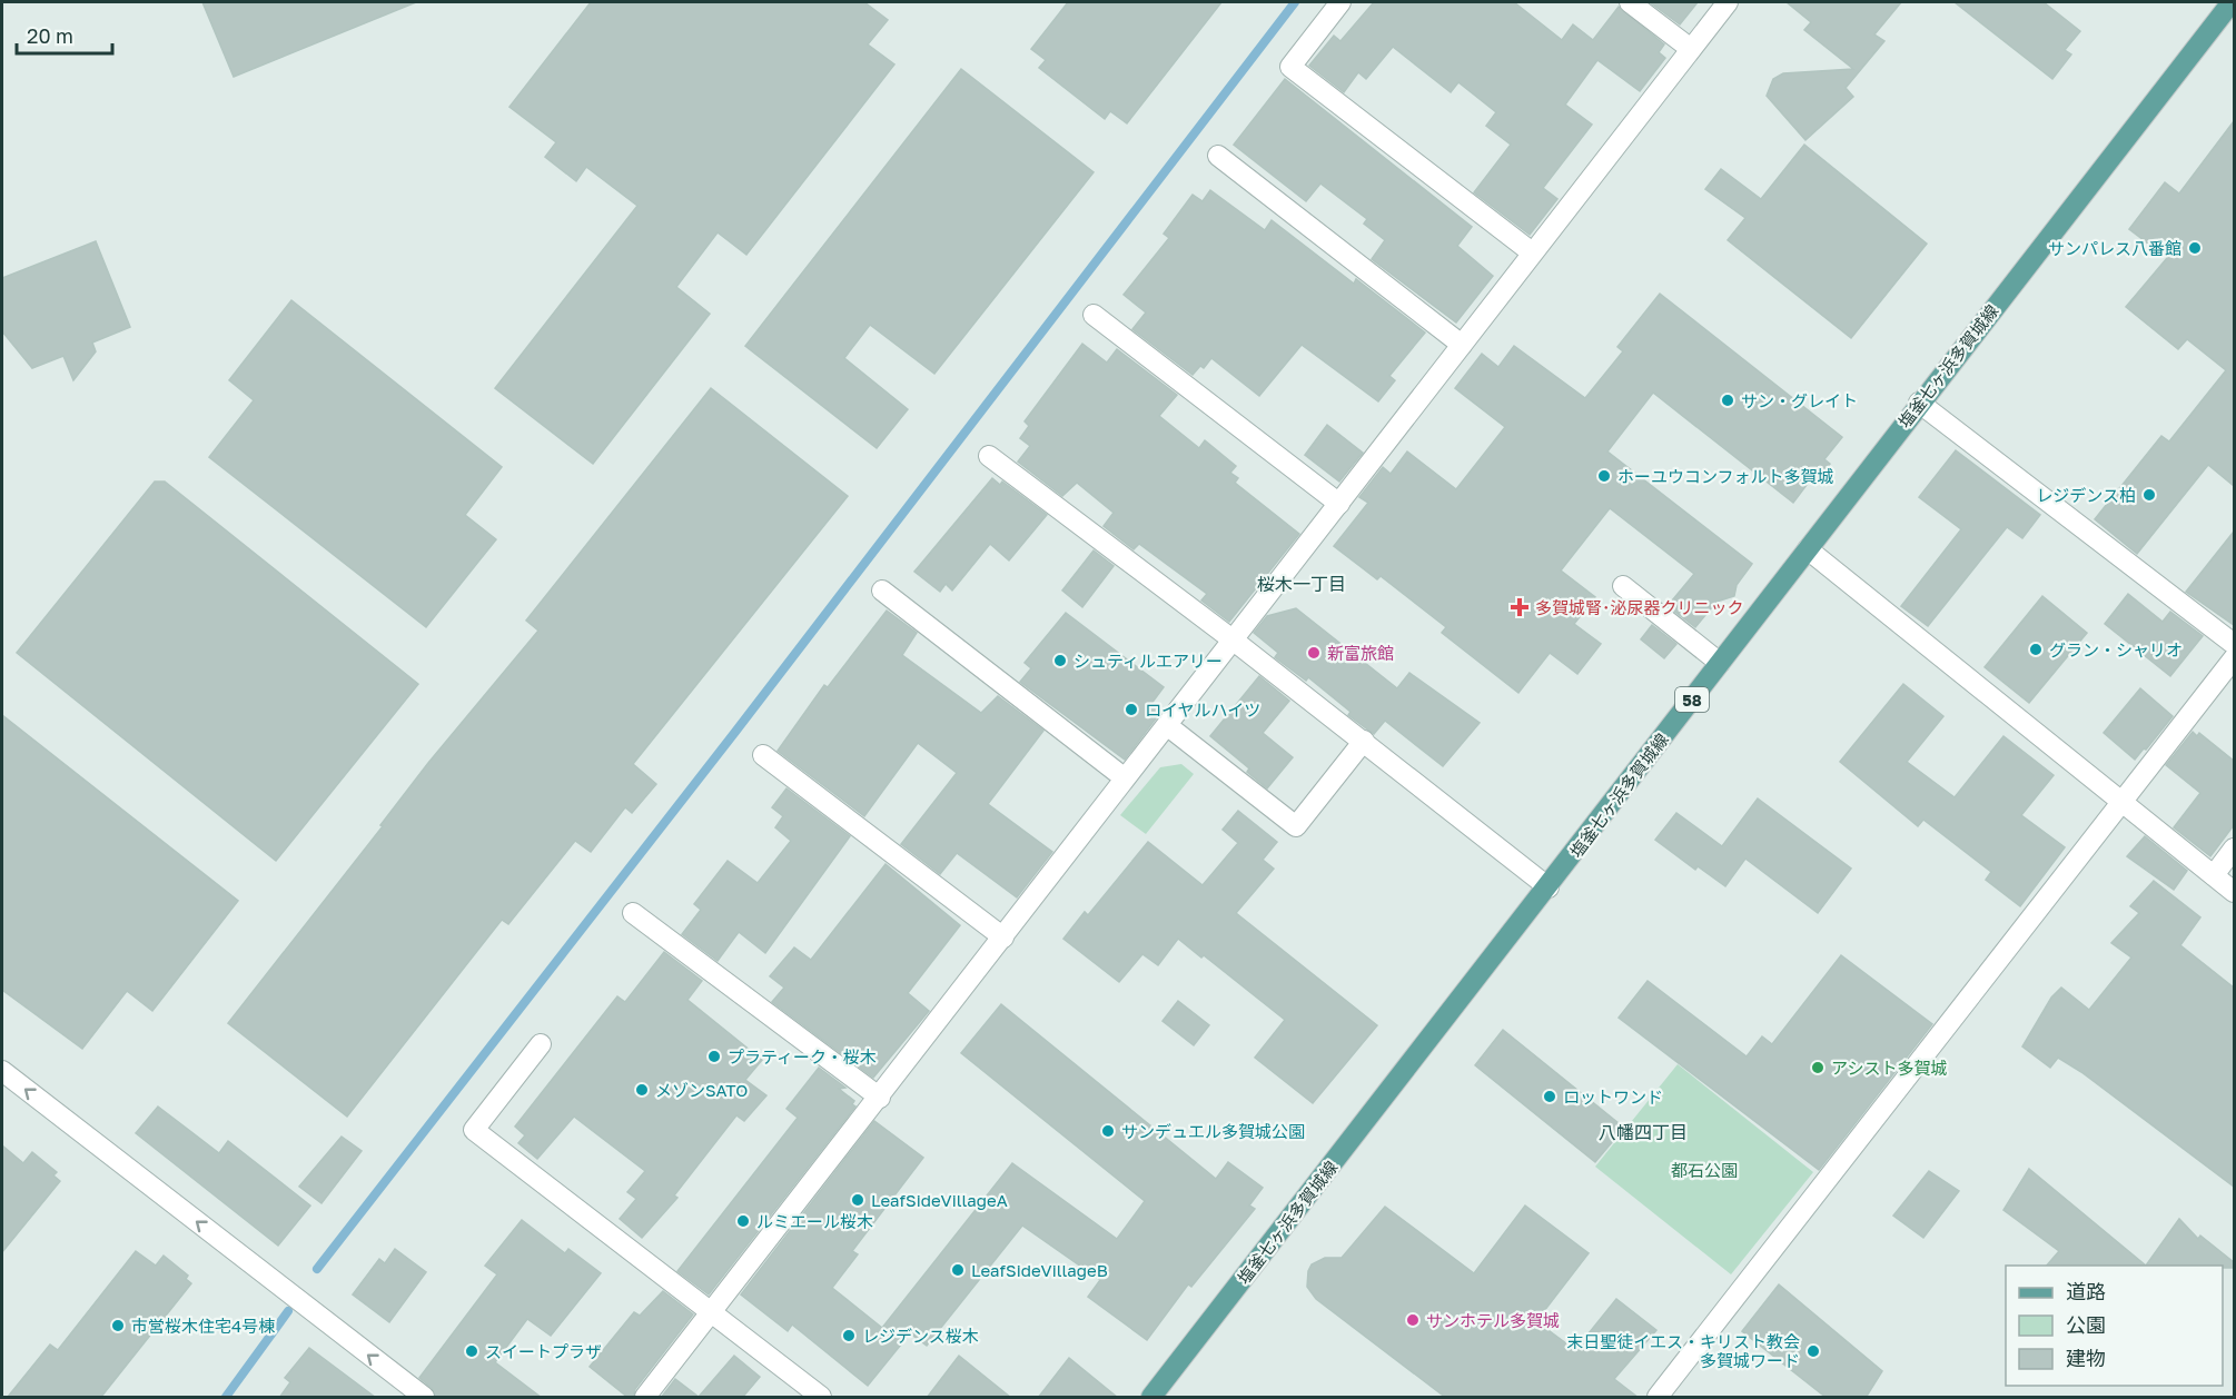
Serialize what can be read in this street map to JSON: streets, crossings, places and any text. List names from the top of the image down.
{
  "streets": {
    "main road": ["塩釜七ヶ浜多賀城線", "58"]
  },
  "districts": ["桜木一丁目", "八幡四丁目"],
  "parks": ["都石公園"],
  "places": {
    "other": [
      "サンパレス八番館",
      "サン・グレイト",
      "ホーユウコンフォルト多賀城",
      "レジデンス柏",
      "グラン・シャリオ",
      "新富旅館",
      "シュティルエアリー",
      "ロイヤルハイツ",
      "プラティーク・桜木",
      "アシスト多賀城",
      "メゾンSATO",
      "ロットワンド",
      "サンデュエル多賀城公園",
      "LeafSideVillageA",
      "ルミエール桜木",
      "LeafSideVillageB",
      "サンホテル多賀城",
      "市営桜木住宅4号棟",
      "レジデンス桜木",
      "スイートプラザ",
      "末日聖徒イエス・キリスト教会 多賀城ワード"
    ],
    "health": ["多賀城腎･泌尿器クリニック"]
  },
  "legend": ["道路", "公園", "建物"],
  "scale_bar": "20 m"
}
